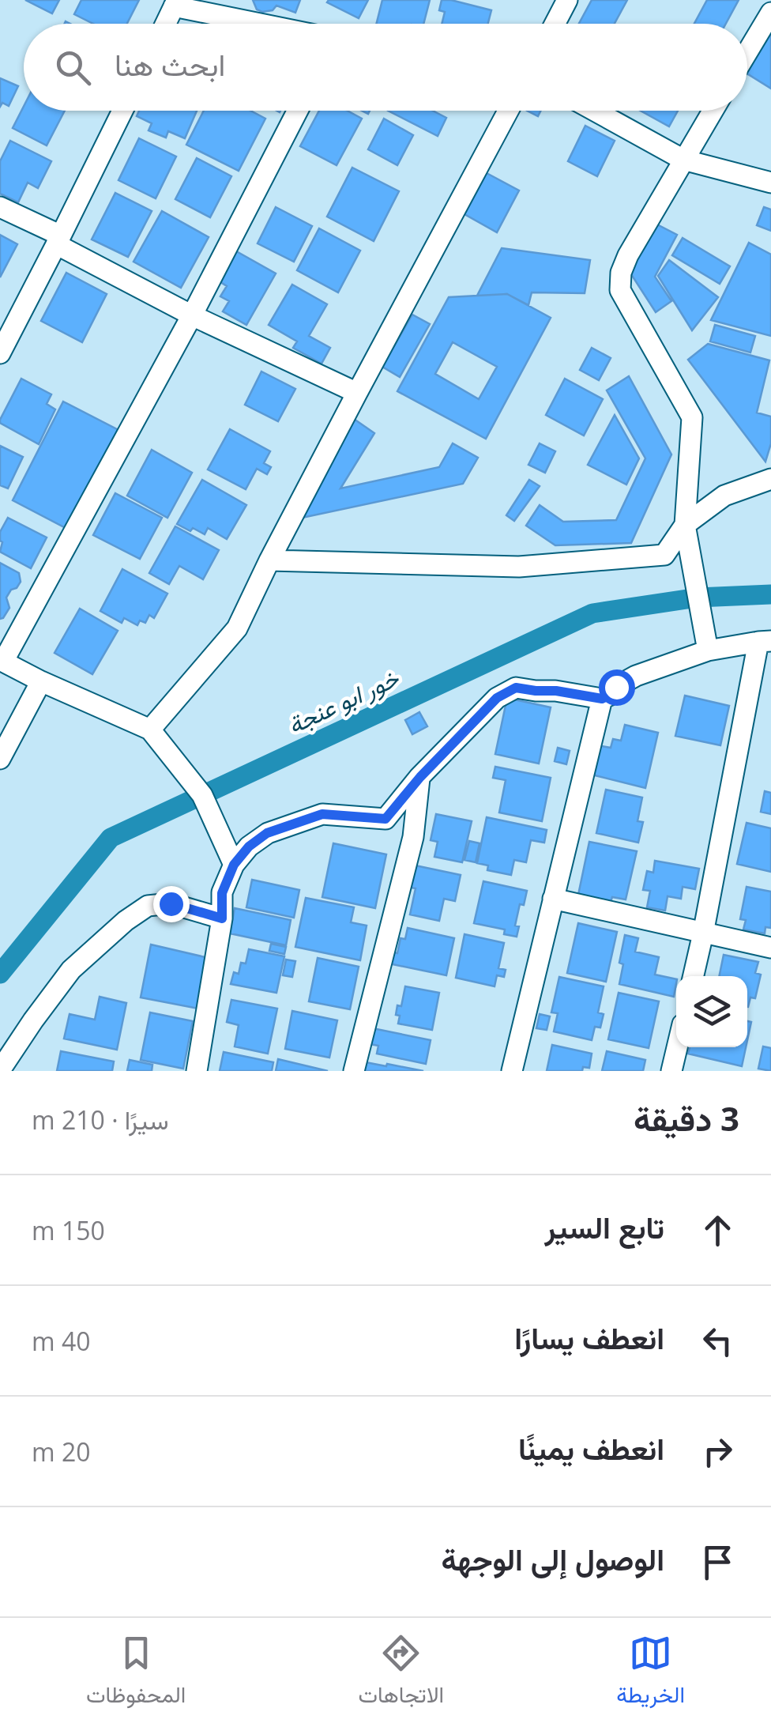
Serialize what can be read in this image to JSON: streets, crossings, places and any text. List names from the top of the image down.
{
  "water": ["خور ابو عنجة"],
  "page": {
    "search": "ابحث هنا",
    "heading": ["3 دقيقة", "سيرًا · 210 m"],
    "list": [
      ["تابع السير", "150 m"],
      ["انعطف يسارًا", "40 m"],
      ["انعطف يمينًا", "20 m"],
      "الوصول إلى الوجهة"
    ],
    "nav": ["الخريطة", "الاتجاهات", "المحفوظات"]
  }
}
